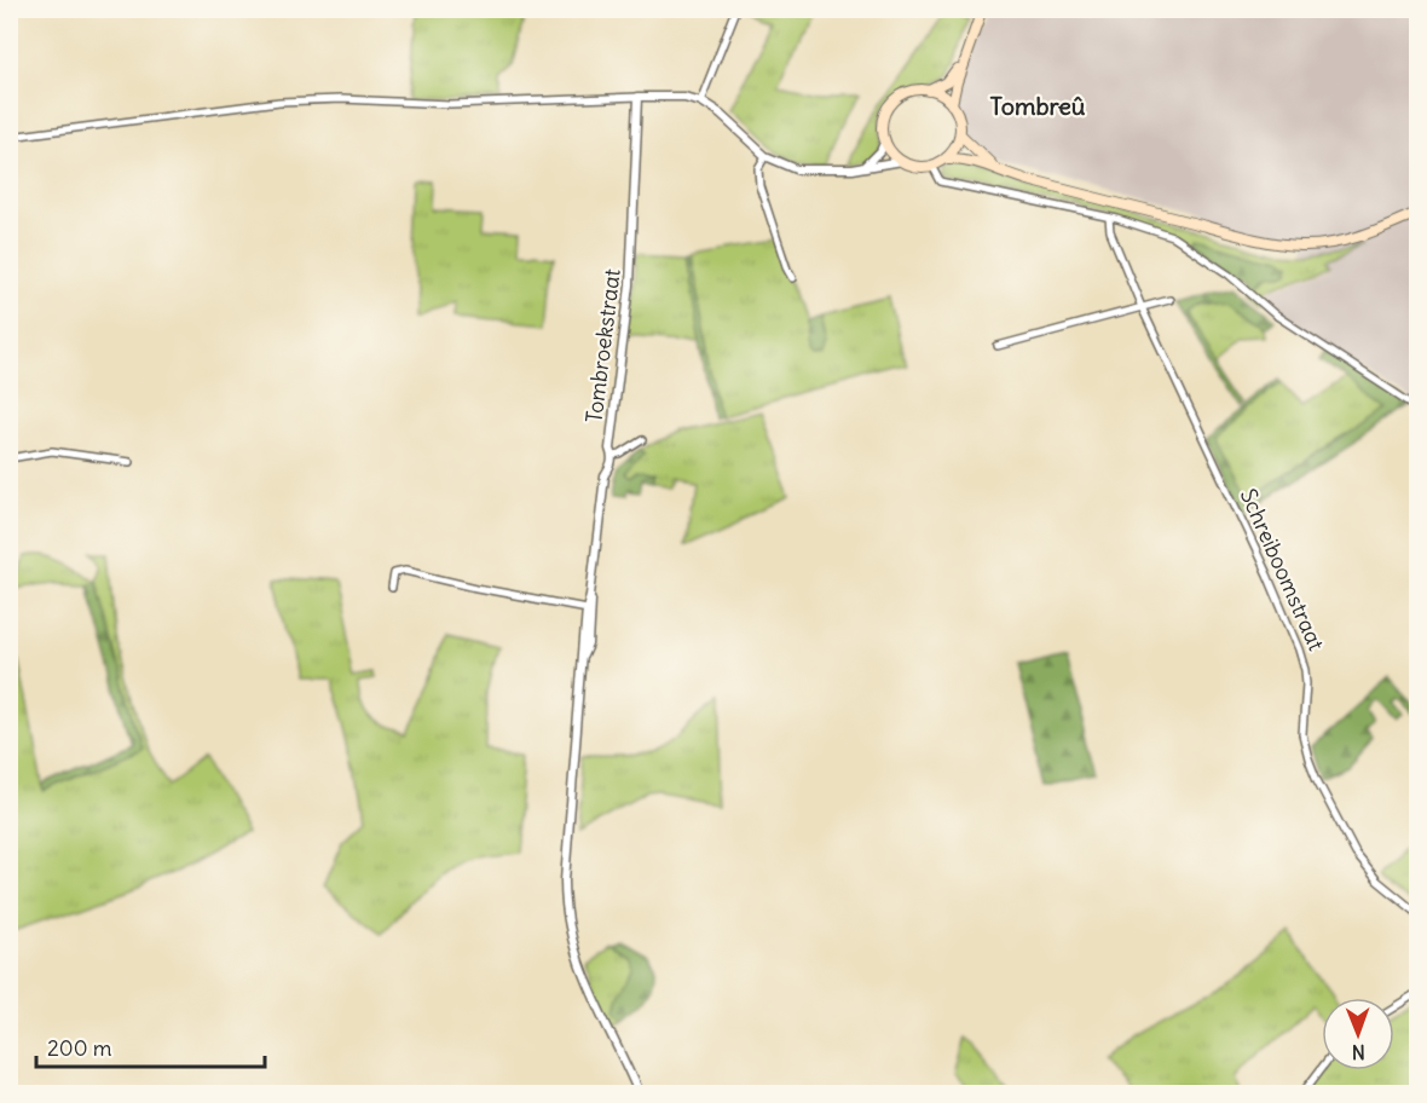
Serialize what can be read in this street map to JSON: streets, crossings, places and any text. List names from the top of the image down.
{
  "streets": {
    "street": ["Tombroekstraat", "Schreiboomstraat"]
  },
  "districts": ["Tombreû"],
  "scale_bar": "200 m",
  "north": "bottom"
}
